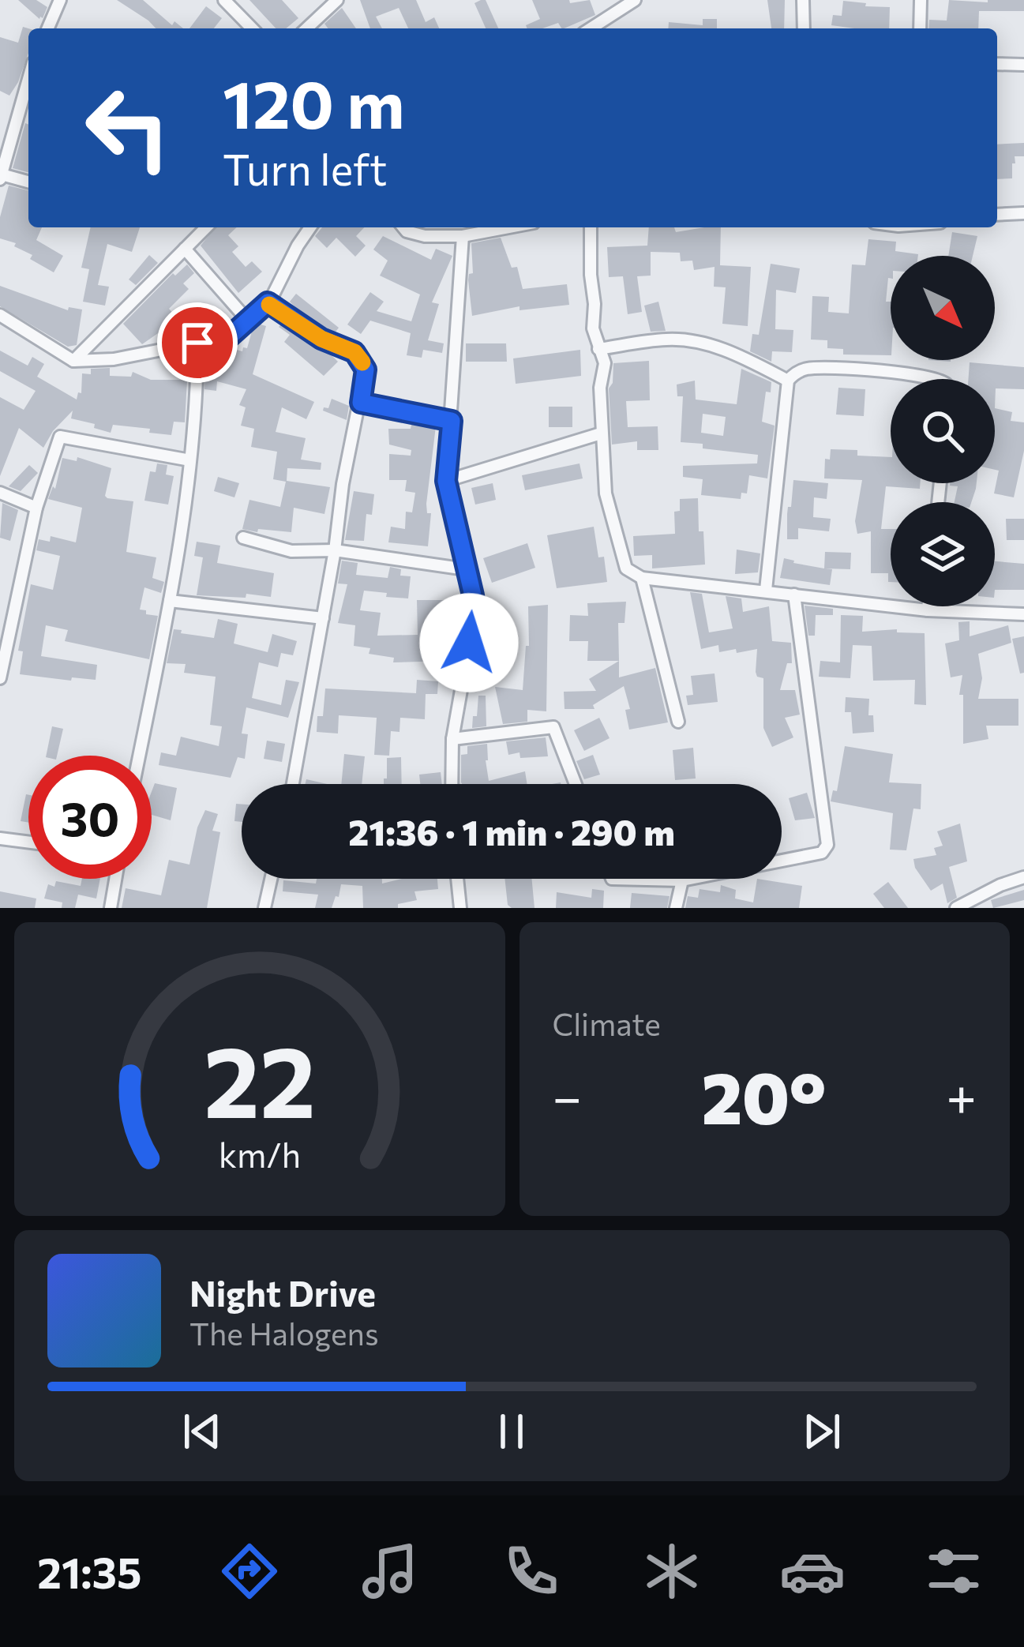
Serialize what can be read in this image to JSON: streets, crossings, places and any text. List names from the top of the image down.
{
  "north": "bottom right",
  "page": {
    "turn": ["120 m", "Turn left"],
    "limit": "30",
    "trip": "21:36 · 1 min · 290 m",
    "tile": "Climate",
    "heat": ["−", "20°", "+"],
    "song": ["Night Drive", "The Halogens"],
    "tabs": "21:35",
    "gauge": ["22", "km/h"]
  }
}
